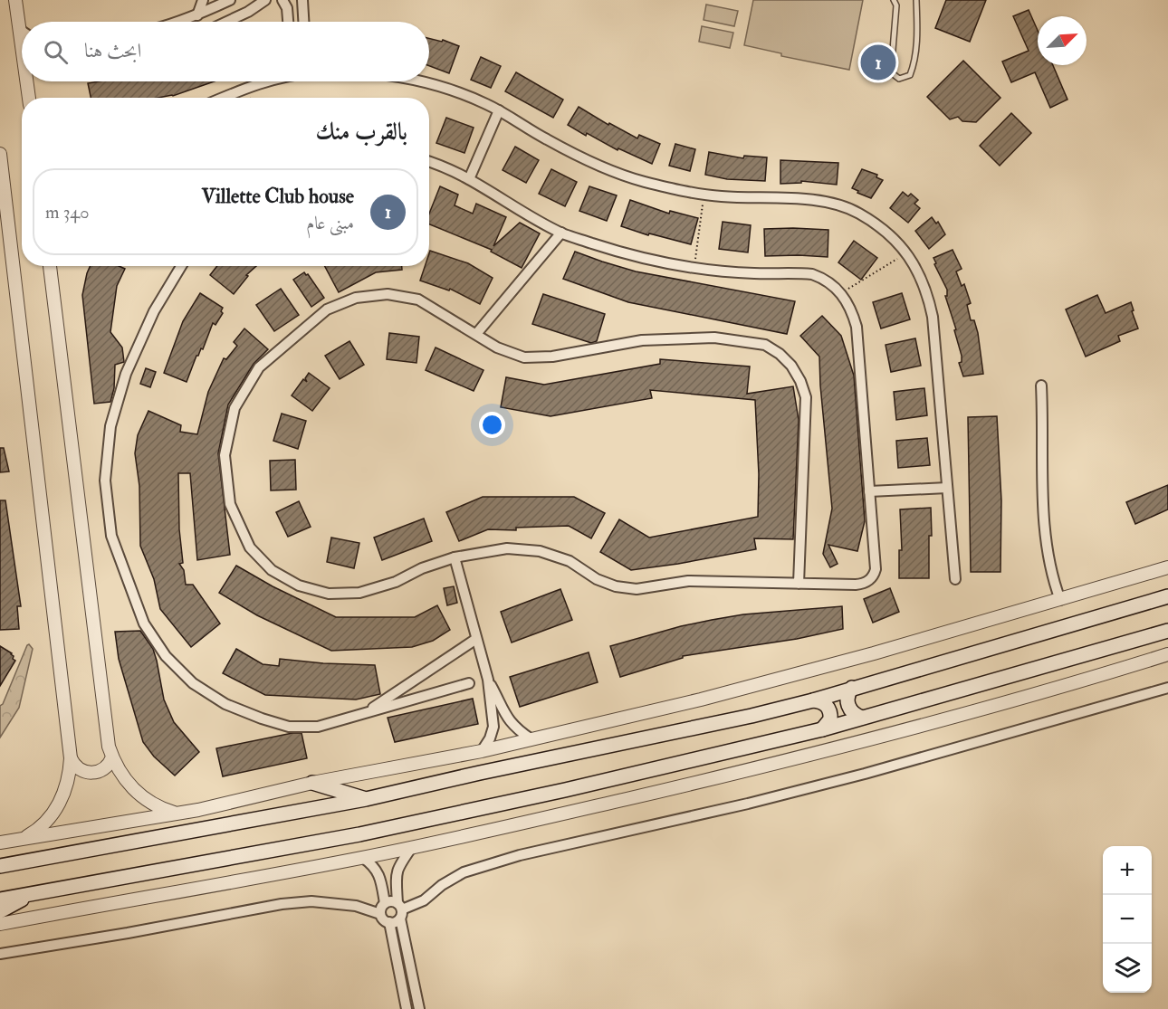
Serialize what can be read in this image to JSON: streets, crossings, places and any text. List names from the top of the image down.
{
  "north": "top right",
  "page": {
    "search": "ابحث هنا",
    "pins": "1",
    "heading": "بالقرب منك",
    "list": [
      {
        "mark": "1",
        "name": "Villette Club house",
        "note": "مبنى عام",
        "value": "340 m"
      }
    ],
    "map_buttons": ["+", "−"]
  }
}
